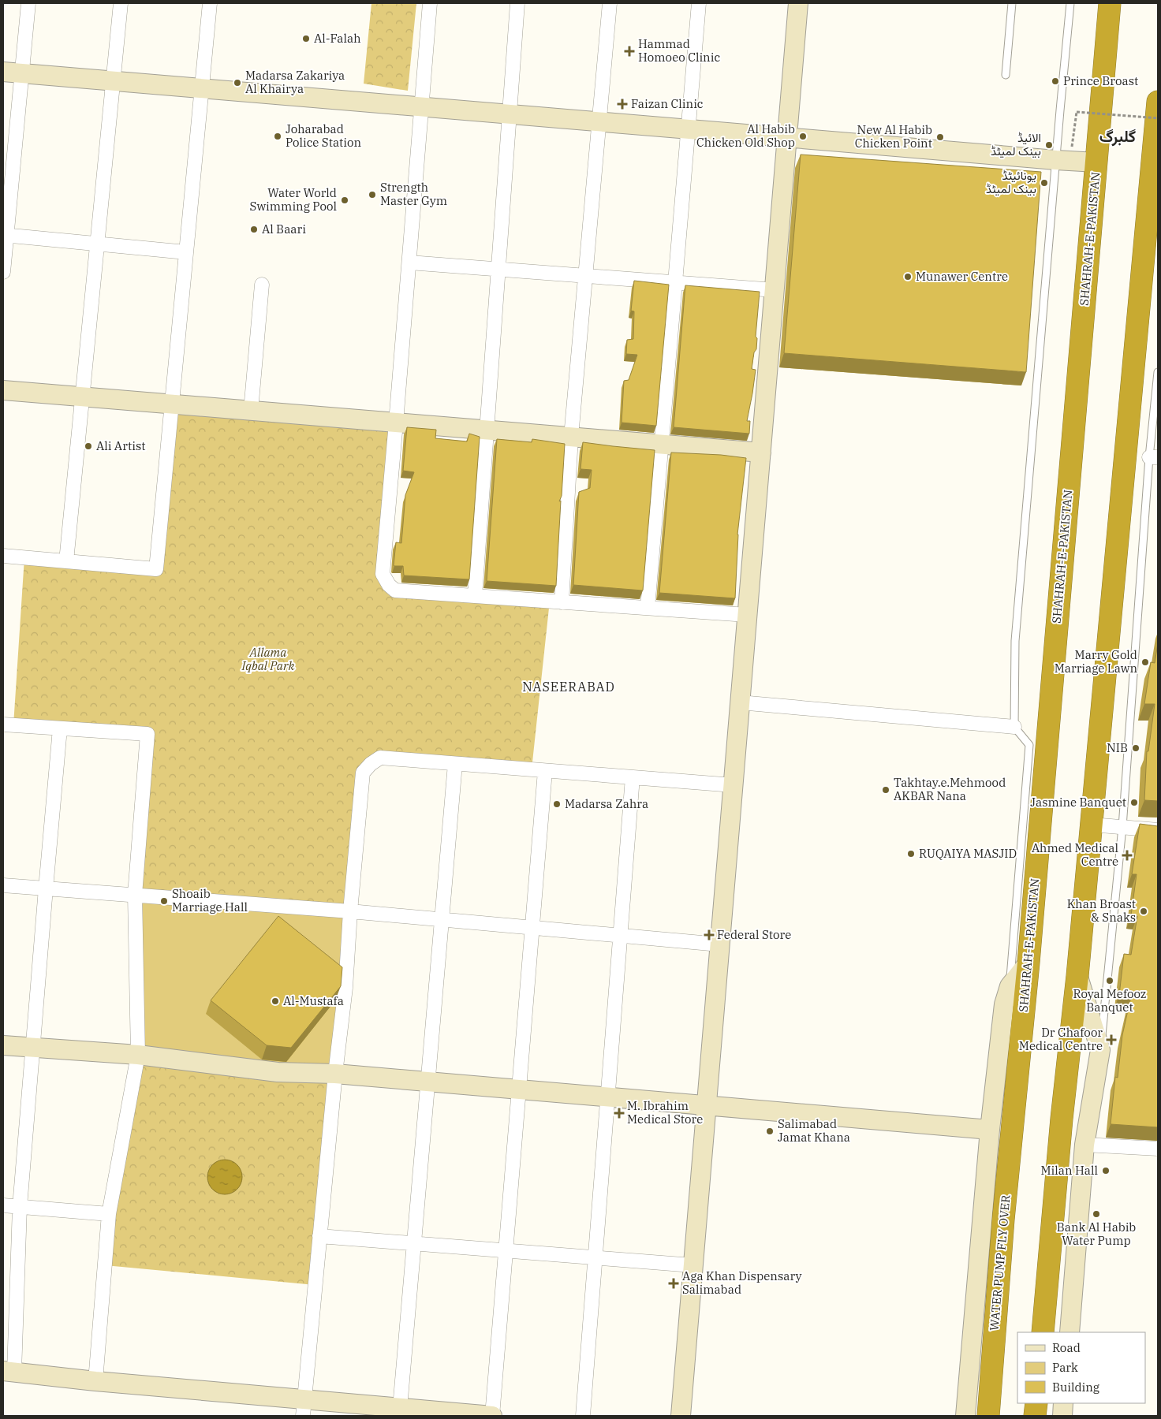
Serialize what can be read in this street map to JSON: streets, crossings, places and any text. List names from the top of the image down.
{
  "streets": {
    "highway": ["SHAHRAH-E-PAKISTAN", "WATER PUMP FLY OVER"]
  },
  "crossings": [
    ["SHAHRAH-E-PAKISTAN", "WATER PUMP FLY OVER"]
  ],
  "districts": ["گلبرگ", "NASEERABAD"],
  "parks": ["Allama Iqbal Park"],
  "places": {
    "other": [
      "Al-Falah",
      "Prince Broast",
      "Madarsa Zakariya Al Khairya",
      "Joharabad Police Station",
      "Al Habib Chicken Old Shop",
      "New Al Habib Chicken Point",
      "الائیڈ بینک لمیٹڈ",
      "یونائیٹڈ بینک لمیٹڈ",
      "Strength Master Gym",
      "Water World Swimming Pool",
      "Al Baari",
      "Munawer Centre",
      "Ali Artist",
      "Marry Gold Marriage Lawn",
      "NIB",
      "Takhtay.e.Mehmood AKBAR Nana",
      "Jasmine Banquet",
      "Madarsa Zahra",
      "RUQAIYA MASJID",
      "Shoaib Marriage Hall",
      "Khan Broast & Snaks",
      "Royal Mefooz Banquet",
      "Al-Mustafa",
      "Salimabad Jamat Khana",
      "Milan Hall",
      "Bank Al Habib Water Pump"
    ],
    "health": [
      "Hammad Homoeo Clinic",
      "Faizan Clinic",
      "Ahmed Medical Centre",
      "Federal Store",
      "Dr Ghafoor Medical Centre",
      "M. Ibrahim Medical Store",
      "Aga Khan Dispensary Salimabad"
    ]
  },
  "legend": ["Road", "Park", "Building"]
}
